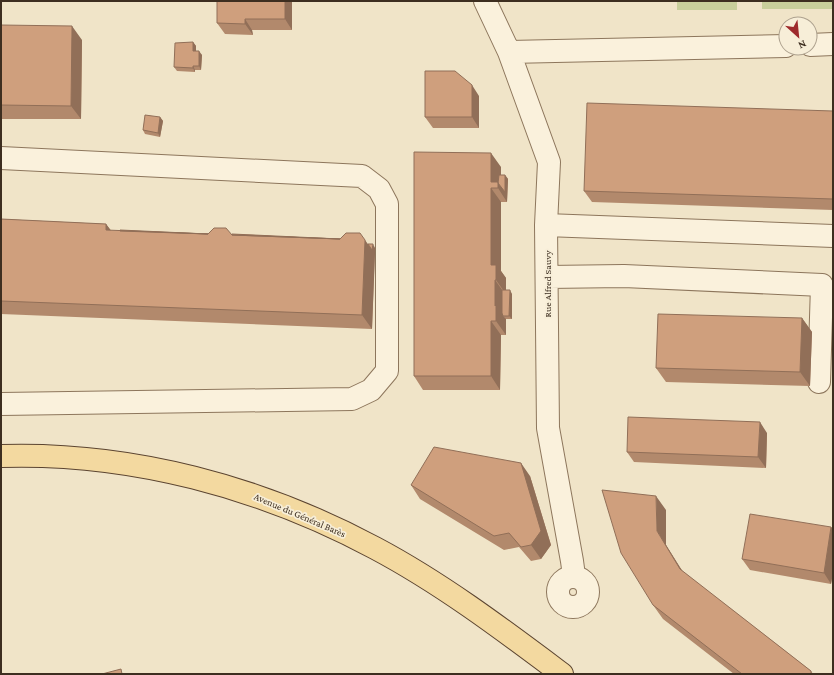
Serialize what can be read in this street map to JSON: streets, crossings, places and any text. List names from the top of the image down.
{
  "streets": {
    "main road": ["Avenue du Général Barès"],
    "street": ["Rue Alfred Sauvy"]
  },
  "north": "bottom right"
}
